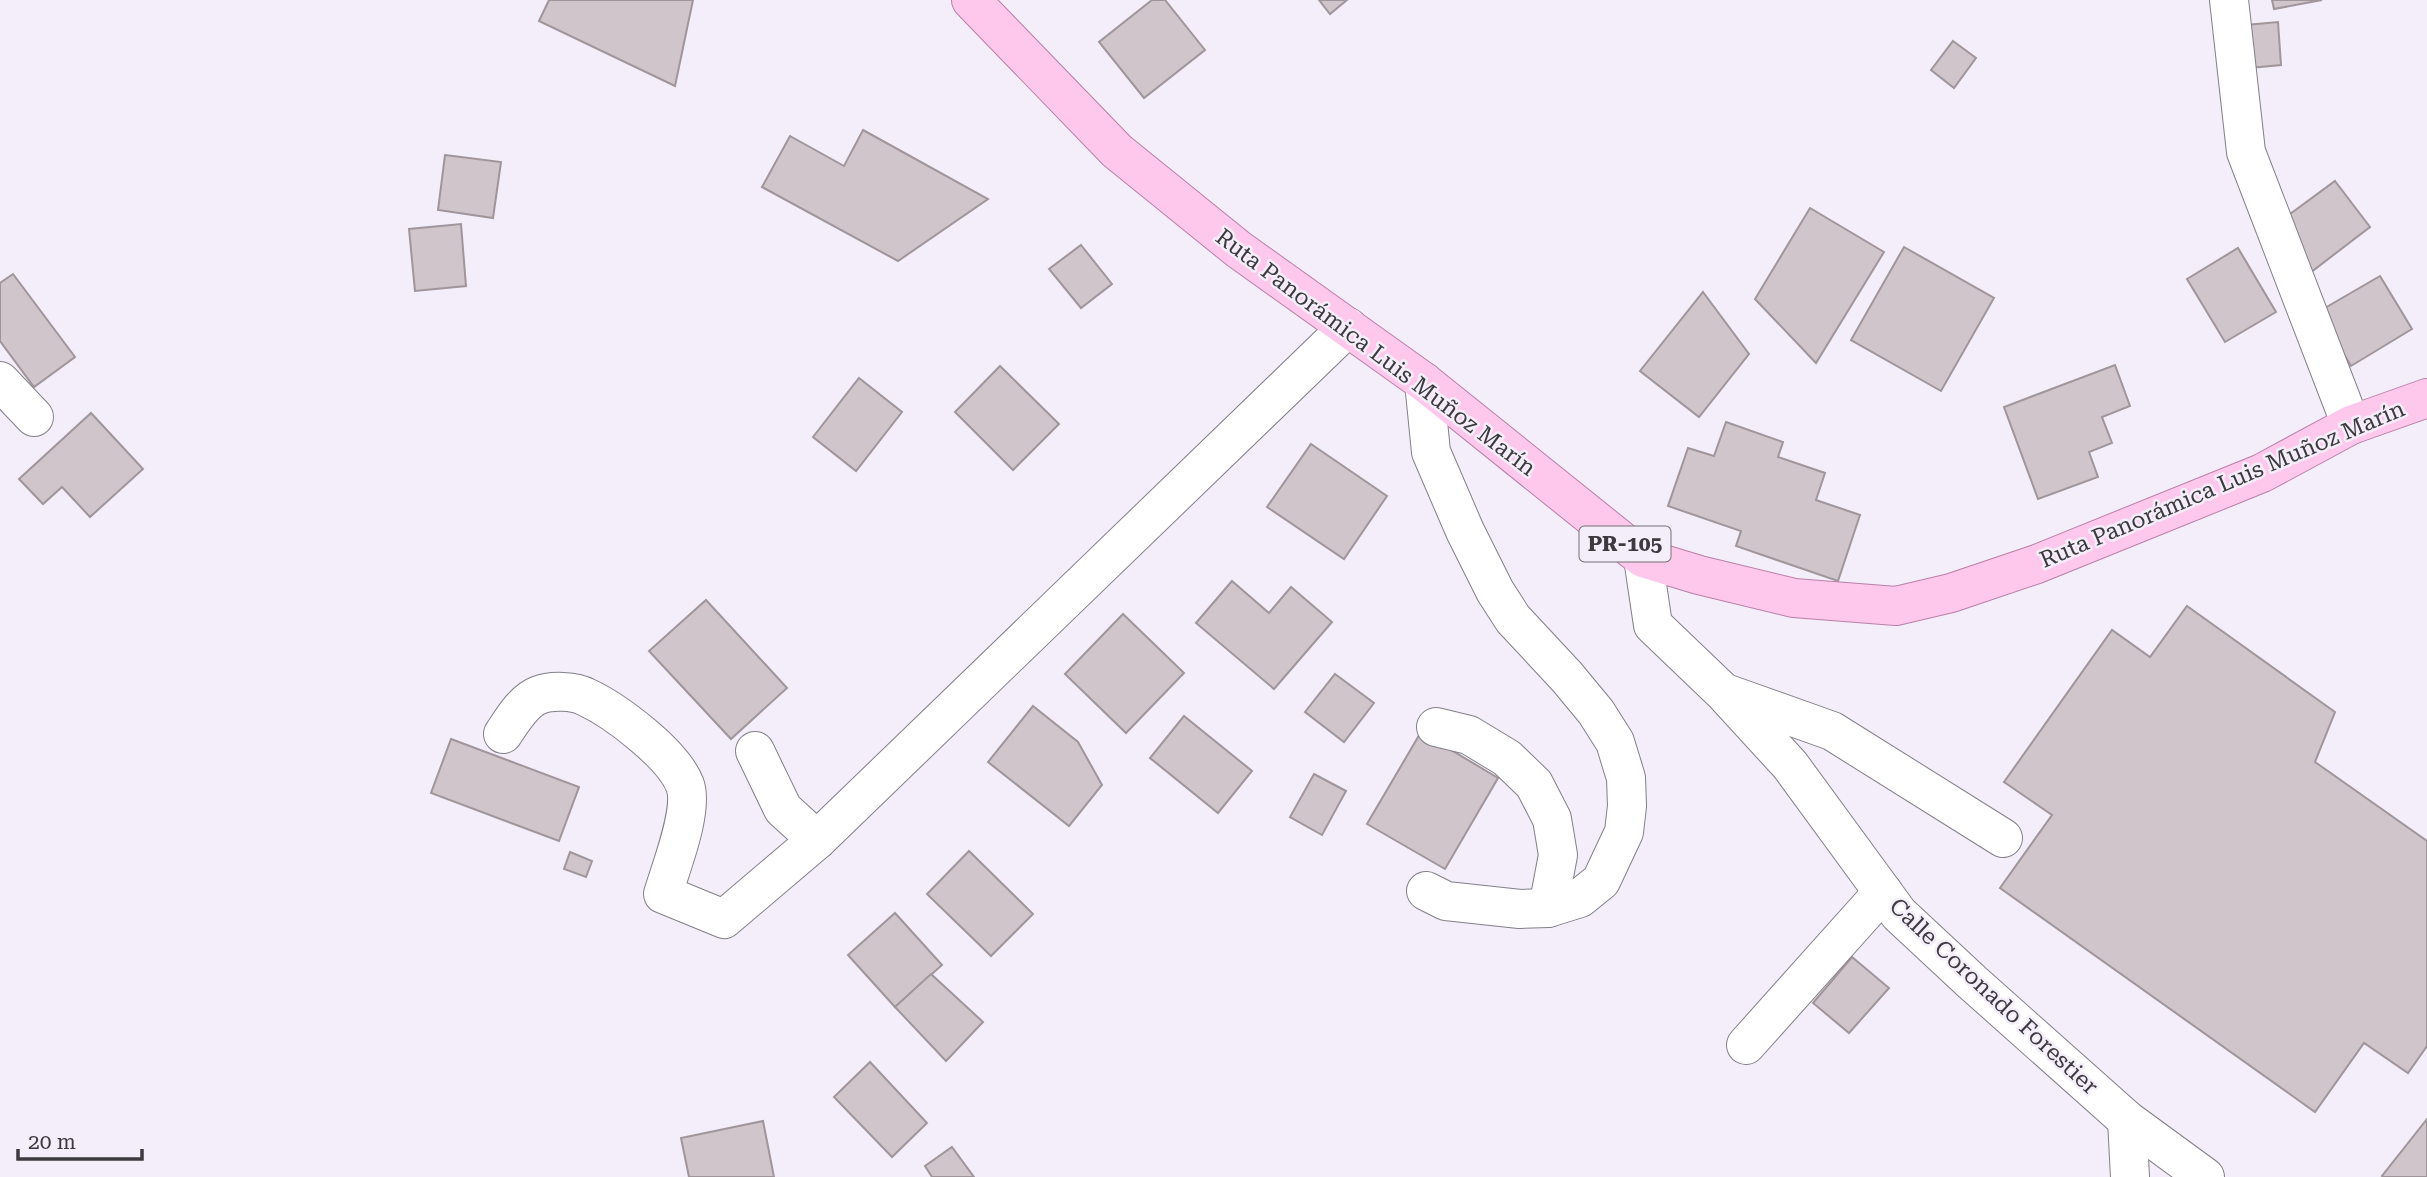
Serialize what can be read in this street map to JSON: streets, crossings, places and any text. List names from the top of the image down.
{
  "streets": {
    "main road": ["Ruta Panorámica Luis Muñoz Marín", "PR-105"],
    "street": ["Calle Coronado Forestier"]
  },
  "crossings": [
    ["Ruta Panorámica Luis Muñoz Marín", "Calle Coronado Forestier"]
  ],
  "scale_bar": "20 m"
}
